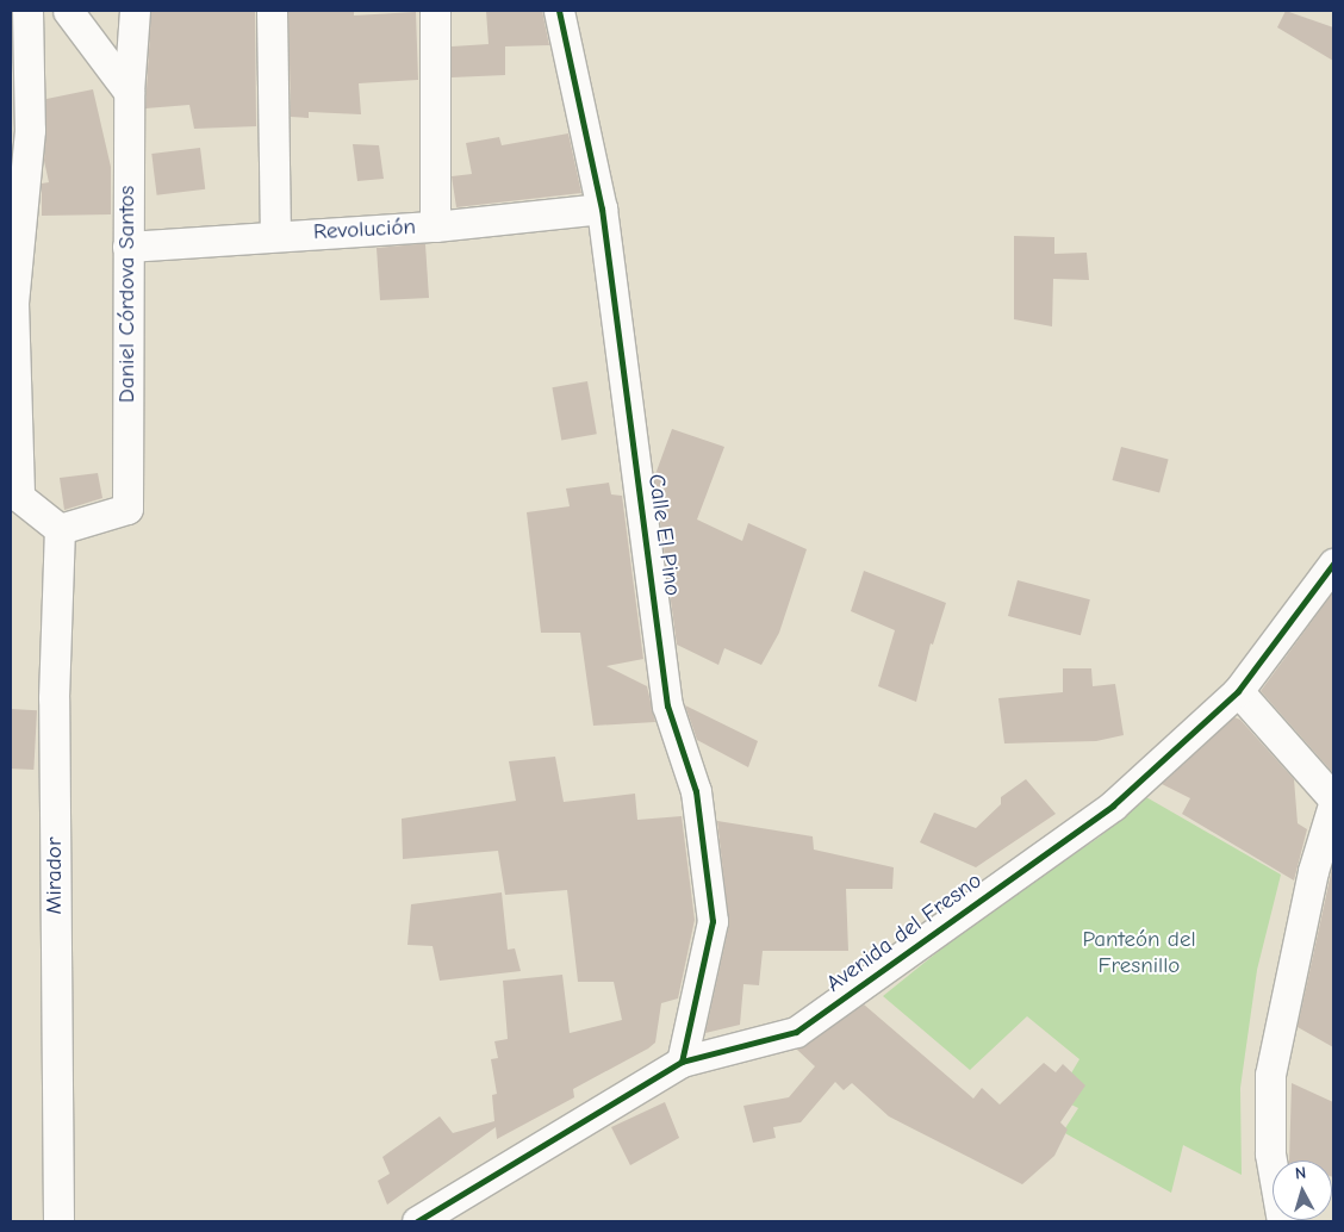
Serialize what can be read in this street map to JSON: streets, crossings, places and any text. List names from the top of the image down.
{
  "streets": {
    "street": [
      "Revolución",
      "Daniel Córdova Santos",
      "Calle El Pino",
      "Mirador",
      "Avenida del Fresno"
    ]
  },
  "crossings": [
    ["Revolución", "Daniel Córdova Santos"],
    ["Revolución", "Calle El Pino"],
    ["Daniel Córdova Santos", "Mirador"],
    ["Calle El Pino", "Avenida del Fresno"]
  ],
  "parks": ["Panteón del Fresnillo"],
  "north": "top"
}
